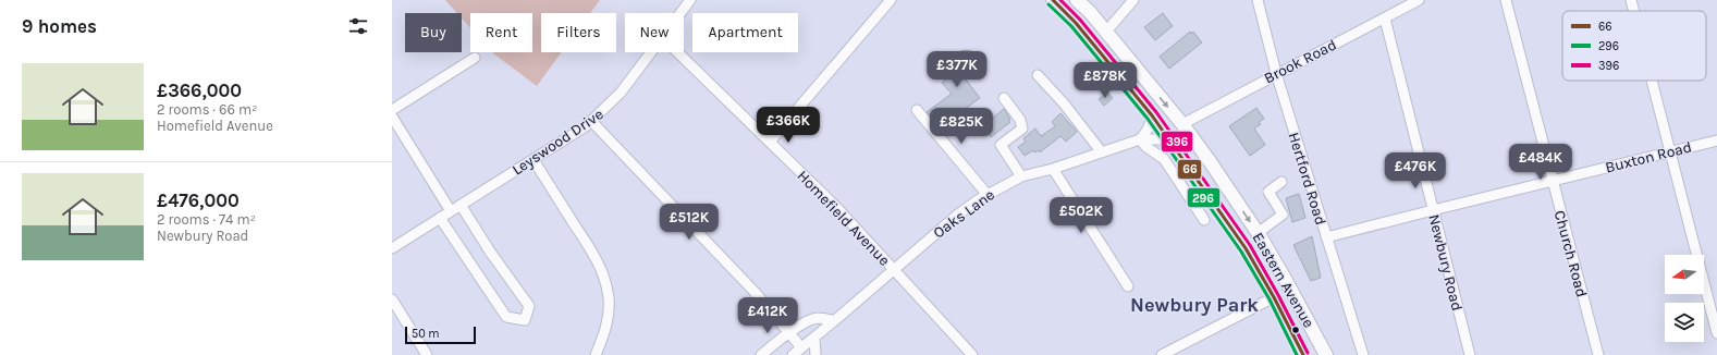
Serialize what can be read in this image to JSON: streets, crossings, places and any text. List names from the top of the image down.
{
  "streets": {
    "highway": ["Eastern Avenue"],
    "street": [
      "Brook Road",
      "Leyswood Drive",
      "Buxton Road",
      "Hertford Road",
      "Oaks Lane",
      "Homefield Avenue",
      "Church Road",
      "Newbury Road"
    ]
  },
  "crossings": [
    ["Brook Road", "Hertford Road"],
    ["Brook Road", "Newbury Road"],
    ["Brook Road", "Eastern Avenue"],
    ["Buxton Road", "Hertford Road"],
    ["Buxton Road", "Church Road"],
    ["Buxton Road", "Newbury Road"],
    ["Oaks Lane", "Homefield Avenue"],
    ["Oaks Lane", "Eastern Avenue"]
  ],
  "districts": ["Newbury Park"],
  "lines": ["transit line 66", "transit line 396", "transit line 296"],
  "legend": ["66", "296", "396"],
  "scale_bar": "50 m",
  "north": "left",
  "page": {
    "heading": "9 homes",
    "chip": [
      "Buy",
      "Rent",
      "Filters",
      "New",
      "Apartment"
    ],
    "price": [
      "£377K",
      "£878K",
      "£366K",
      "£825K",
      "£484K",
      "£476K",
      "£502K",
      "£512K",
      "£412K"
    ],
    "list": [
      {
        "name": "£366,000",
        "note": "2 rooms · 66 m² · Homefield Avenue"
      },
      {
        "name": "£476,000",
        "note": "2 rooms · 74 m² · Newbury Road"
      }
    ],
    "scale": "50 m"
  }
}
